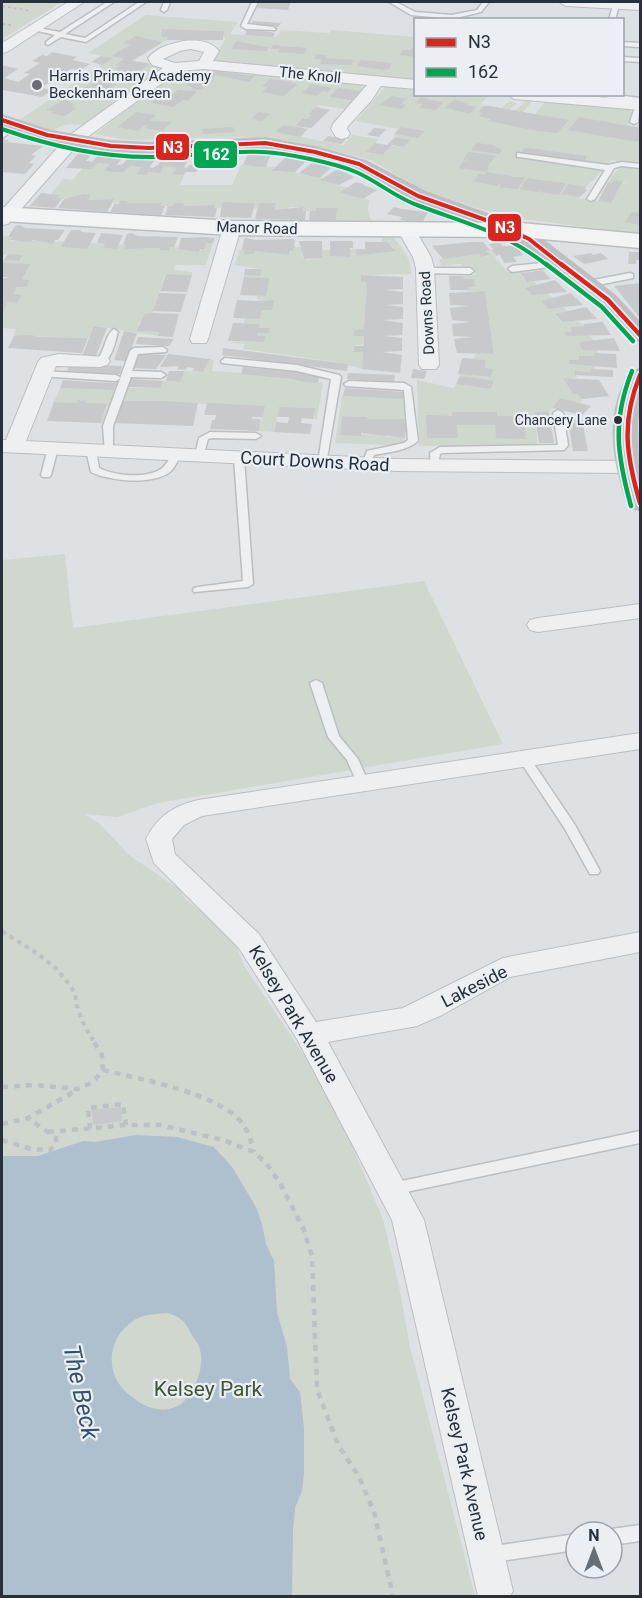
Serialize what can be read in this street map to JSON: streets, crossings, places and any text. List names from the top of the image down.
{
  "streets": {
    "main road": ["Manor Road"],
    "street": [
      "The Knoll",
      "Downs Road",
      "Court Downs Road",
      "Lakeside",
      "Kelsey Park Avenue"
    ]
  },
  "crossings": [
    ["The Knoll", "Manor Road"],
    ["Manor Road", "Downs Road"],
    ["Lakeside", "Kelsey Park Avenue"]
  ],
  "water": ["The Beck"],
  "parks": ["Kelsey Park"],
  "places": ["Harris Primary Academy Beckenham Green", "Chancery Lane"],
  "lines": ["transit line N3", "transit line 162"],
  "legend": ["N3", "162"],
  "north": "top"
}
